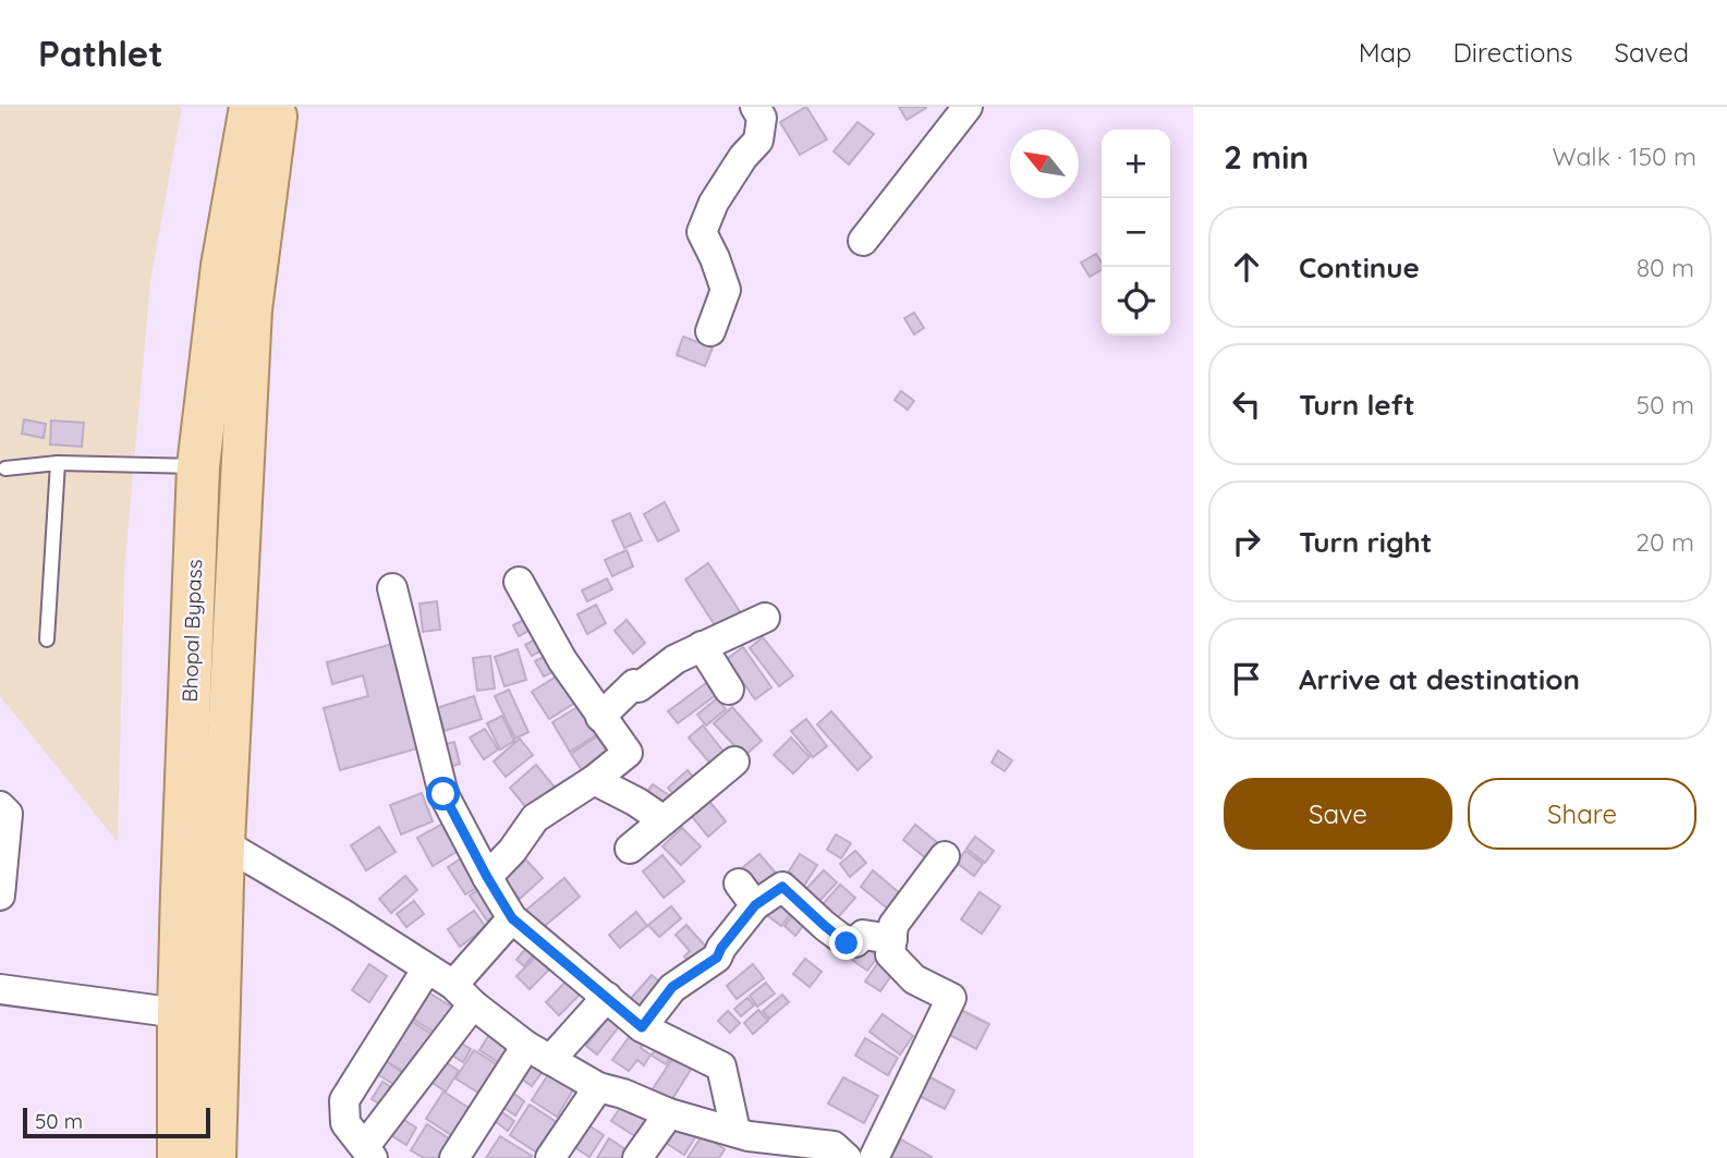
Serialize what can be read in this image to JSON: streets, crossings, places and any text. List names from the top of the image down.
{
  "streets": {
    "main road": ["Bhopal Bypass"]
  },
  "scale_bar": "50 m",
  "north": "top left",
  "page": {
    "header": "Pathlet",
    "nav": ["Map", "Directions", "Saved"],
    "heading": ["2 min", "Walk · 150 m"],
    "map_buttons": ["+", "−"],
    "list": [
      ["Continue", "80 m"],
      ["Turn left", "50 m"],
      ["Turn right", "20 m"],
      "Arrive at destination"
    ],
    "buttons": ["Save", "Share"],
    "scale": "50 m"
  }
}
